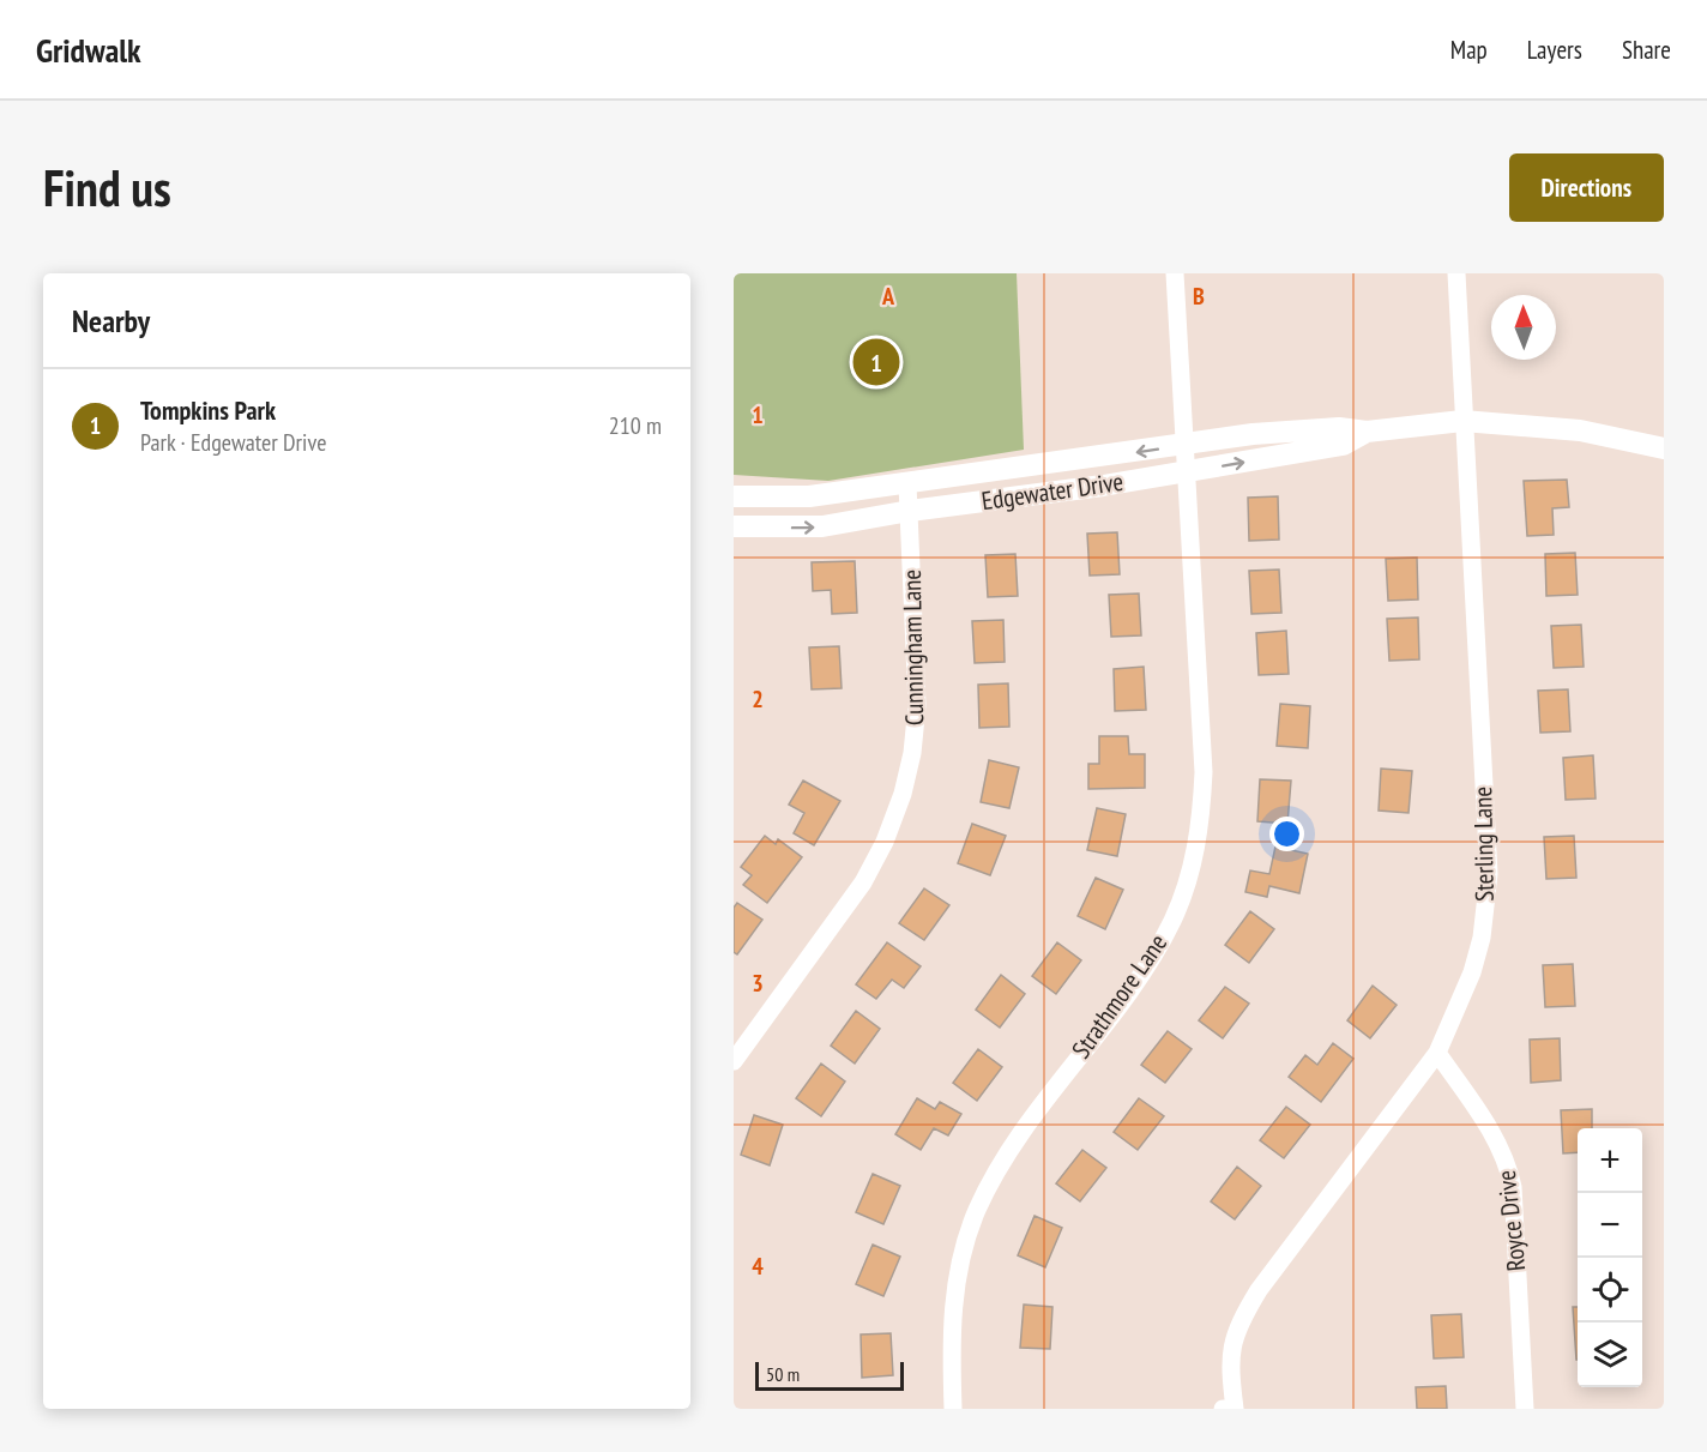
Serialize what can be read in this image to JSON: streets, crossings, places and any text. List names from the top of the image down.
{
  "streets": {
    "street": [
      "Edgewater Drive",
      "Cunningham Lane",
      "Sterling Lane",
      "Strathmore Lane",
      "Royce Drive"
    ]
  },
  "crossings": [
    ["Edgewater Drive", "Cunningham Lane"],
    ["Edgewater Drive", "Sterling Lane"],
    ["Edgewater Drive", "Strathmore Lane"],
    ["Sterling Lane", "Royce Drive"]
  ],
  "scale_bar": "50 m",
  "north": "top",
  "page": {
    "header": "Gridwalk",
    "nav": ["Map", "Layers", "Share"],
    "buttons": "Directions",
    "title": "Find us",
    "heading": "Nearby",
    "pins": "1",
    "list": [
      {
        "mark": "1",
        "name": "Tompkins Park",
        "note": "Park · Edgewater Drive",
        "value": "210 m"
      }
    ],
    "map_buttons": ["+", "−"],
    "scale": "50 m"
  },
  "grid": {
    "columns": ["A", "B"],
    "rows": [
      "1",
      "2",
      "3",
      "4"
    ]
  }
}
